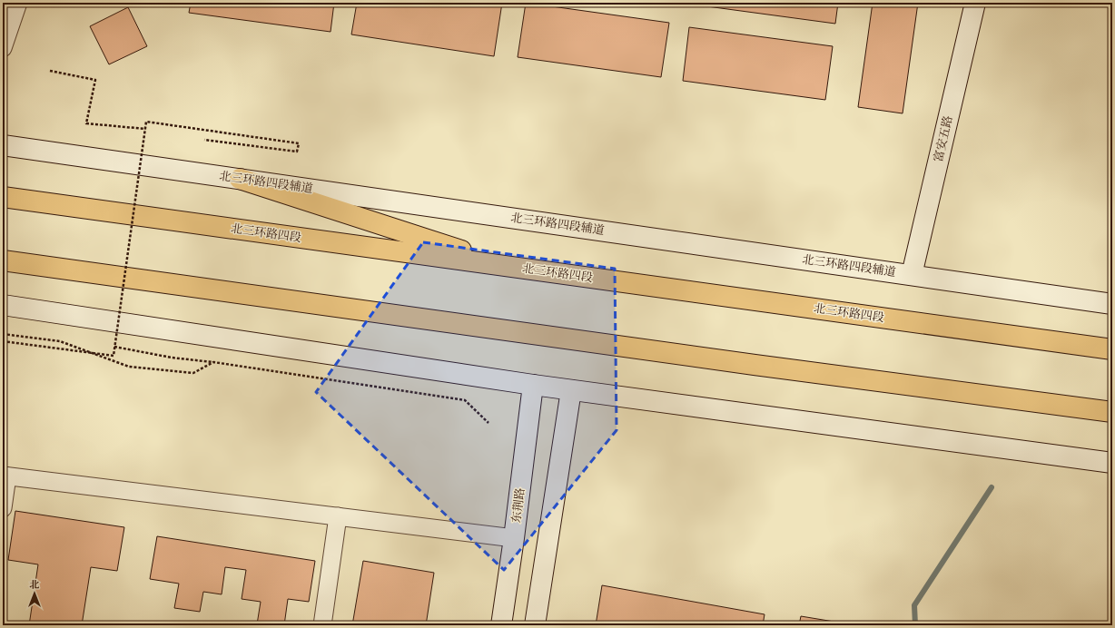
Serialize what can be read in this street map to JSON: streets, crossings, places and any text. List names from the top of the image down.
{
  "streets": {
    "highway": ["北三环路四段"],
    "main road": ["富安五路", "北三环路四段辅道", "东荆路"]
  },
  "crossings": [
    ["富安五路", "北三环路四段辅道"]
  ],
  "north": "top"
}
